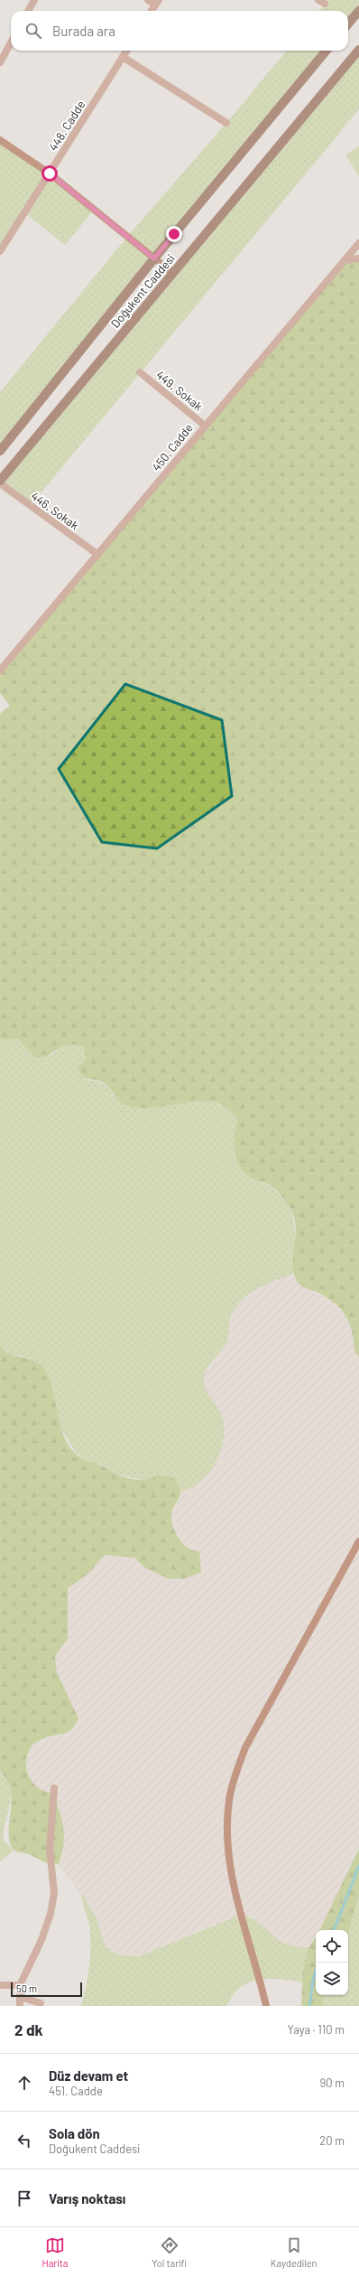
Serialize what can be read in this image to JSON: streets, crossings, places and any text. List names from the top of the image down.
{
  "streets": {
    "main road": ["Doğukent Caddesi"],
    "street": [
      "448. Cadde",
      "449. Sokak",
      "450. Cadde",
      "446. Sokak"
    ]
  },
  "crossings": [
    ["Doğukent Caddesi", "446. Sokak"],
    ["449. Sokak", "450. Cadde"],
    ["450. Cadde", "446. Sokak"]
  ],
  "scale_bar": "50 m",
  "page": {
    "search": "Burada ara",
    "scale": "50 m",
    "heading": ["2 dk", "Yaya · 110 m"],
    "list": [
      ["Düz devam et", "451. Cadde", "90 m"],
      ["Sola dön", "Doğukent Caddesi", "20 m"],
      "Varış noktası"
    ],
    "nav": ["Harita", "Yol tarifi", "Kaydedilen"]
  }
}
